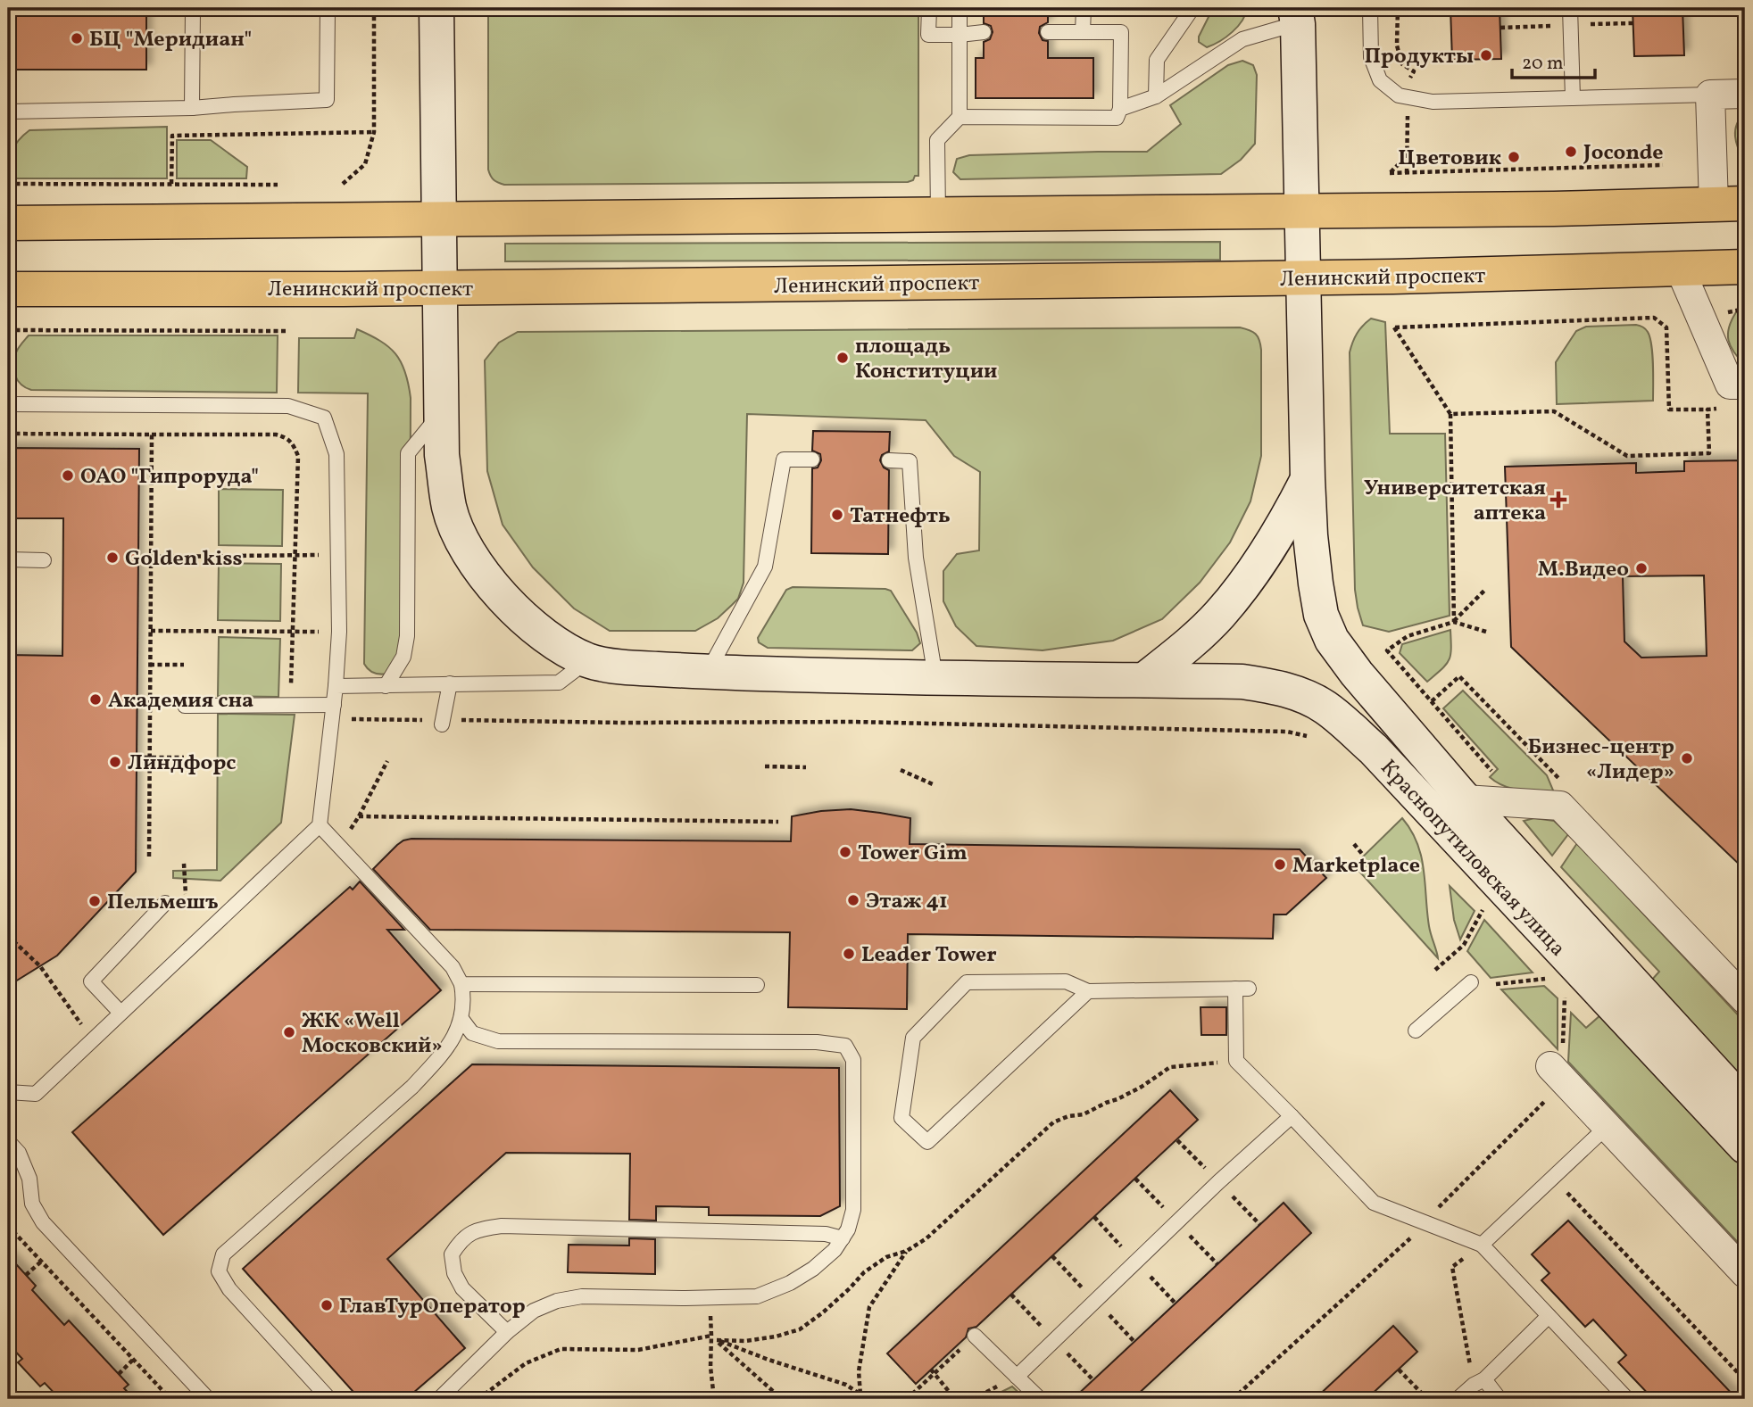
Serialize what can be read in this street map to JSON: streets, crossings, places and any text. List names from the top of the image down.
{
  "streets": {
    "main road": ["Ленинский проспект", "Краснопутиловская улица"]
  },
  "places": {
    "other": [
      "БЦ \"Меридиан\"",
      "Продукты",
      "Joconde",
      "Цветовик",
      "площадь Конституции",
      "ОАО \"Гипроруда\"",
      "Татнефть",
      "Golden kiss",
      "М.Видео",
      "Академия сна",
      "Бизнес-центр «Лидер»",
      "Линдфорс",
      "Tower Gim",
      "Marketplace",
      "Этаж 41",
      "Пельмешъ",
      "Leader Tower",
      "ЖК «Well Московский»",
      "ГлавТурОператор"
    ],
    "health": ["Университетская аптека"]
  },
  "scale_bar": "20 m"
}
